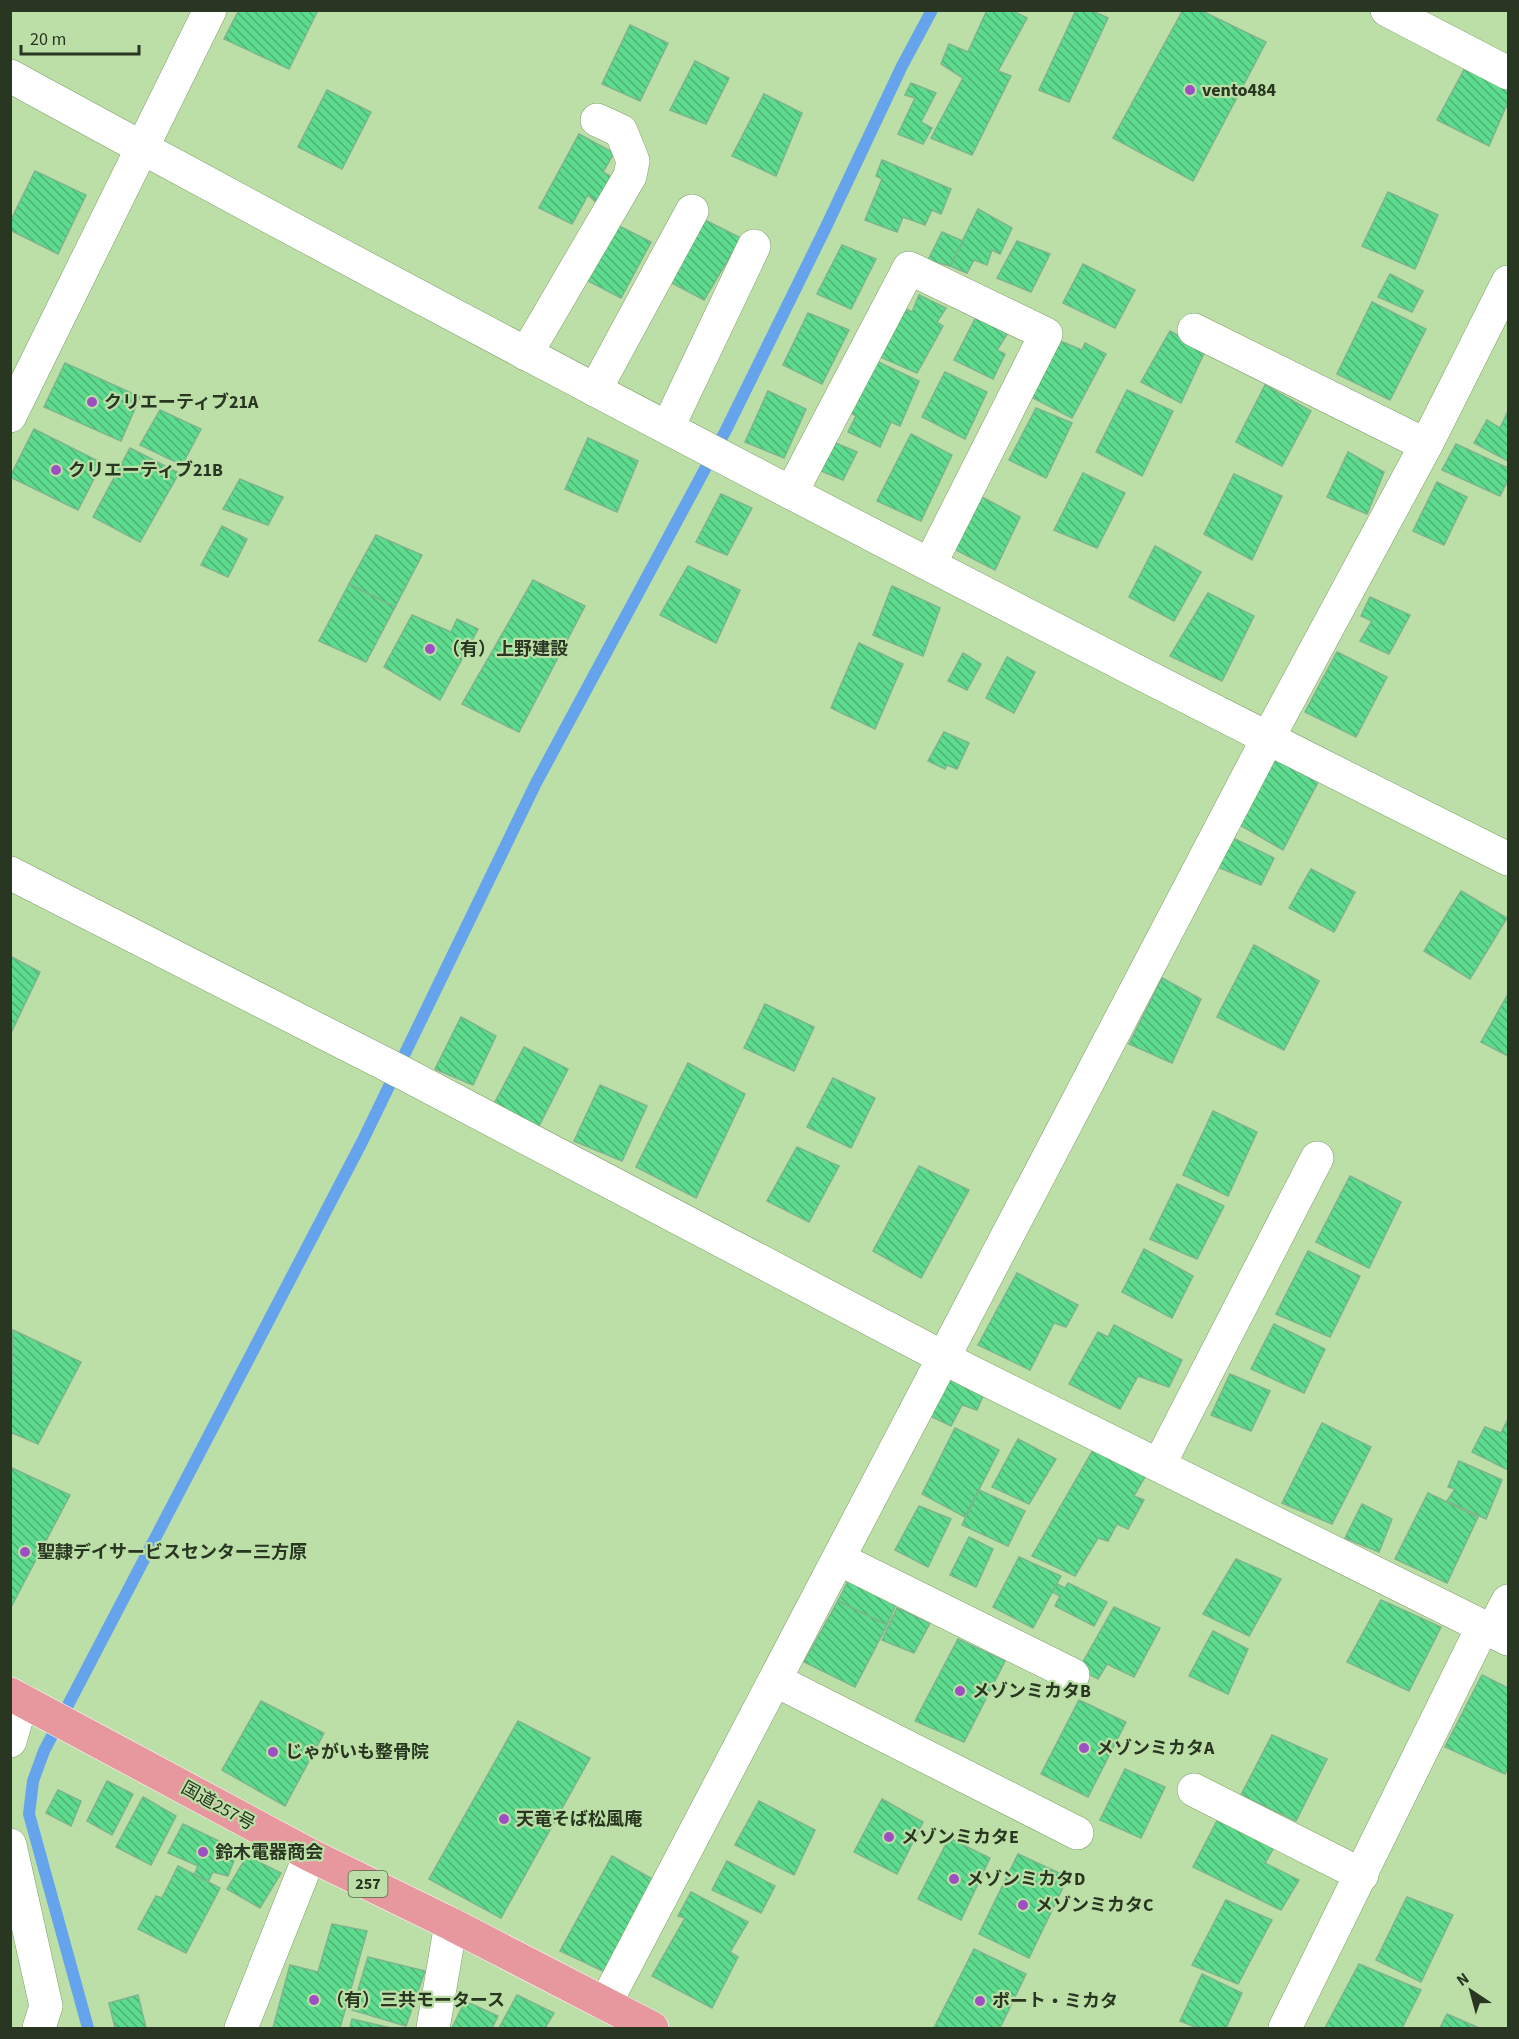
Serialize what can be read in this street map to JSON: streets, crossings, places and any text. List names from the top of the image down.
{
  "streets": {
    "highway": ["国道257号", "257"]
  },
  "places": [
    "vento484",
    "クリエーティブ21A",
    "クリエーティブ21B",
    "（有）上野建設",
    "聖隷デイサービスセンター三方原",
    "メゾンミカタB",
    "メゾンミカタA",
    "じゃがいも整骨院",
    "天竜そば松風庵",
    "メゾンミカタE",
    "鈴木電器商会",
    "メゾンミカタD",
    "メゾンミカタC",
    "（有）三共モータース",
    "ポート・ミカタ"
  ],
  "scale_bar": "20 m",
  "north": "top left"
}
